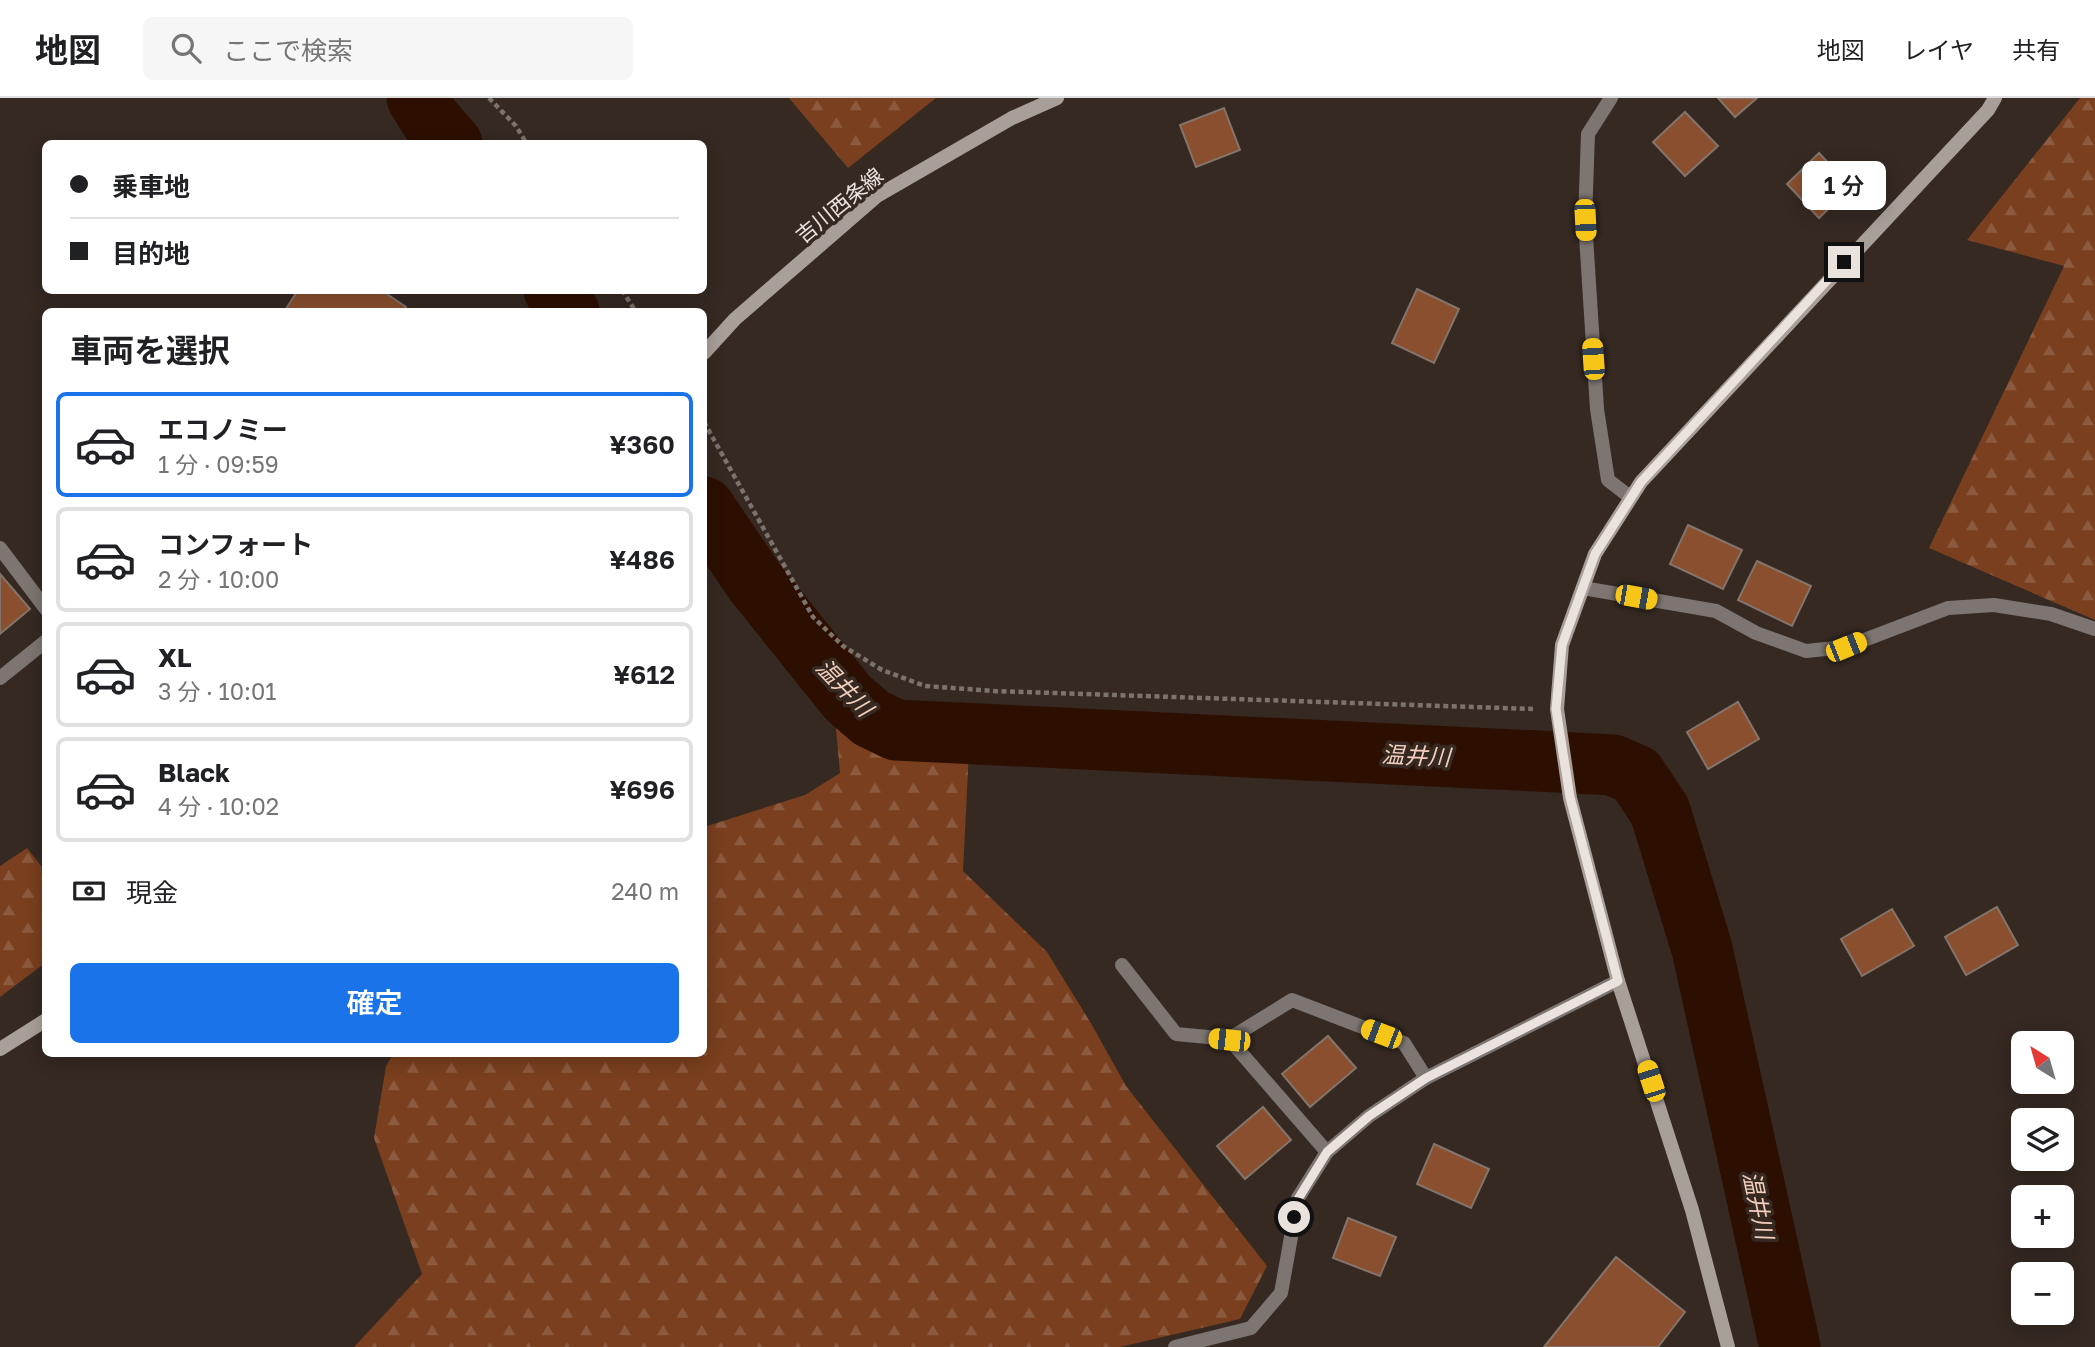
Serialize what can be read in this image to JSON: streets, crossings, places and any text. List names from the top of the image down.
{
  "streets": {
    "street": ["吉川西条線"]
  },
  "water": ["温井川"],
  "north": "top left",
  "page": {
    "header": "地図",
    "search": "ここで検索",
    "nav": ["地図", "レイヤ", "共有"],
    "banner": ["乗車地", "目的地"],
    "bubble": "1 分",
    "heading": "車両を選択",
    "list": [
      {
        "name": "エコノミー",
        "note": "1 分 · 09:59",
        "value": "¥360"
      },
      {
        "name": "コンフォート",
        "note": "2 分 · 10:00",
        "value": "¥486"
      },
      {
        "name": "XL",
        "note": "3 分 · 10:01",
        "value": "¥612"
      },
      {
        "name": "Black",
        "note": "4 分 · 10:02",
        "value": "¥696"
      }
    ],
    "pay": ["現金", "240 m"],
    "buttons": "確定",
    "map_buttons": ["+", "−"]
  }
}
